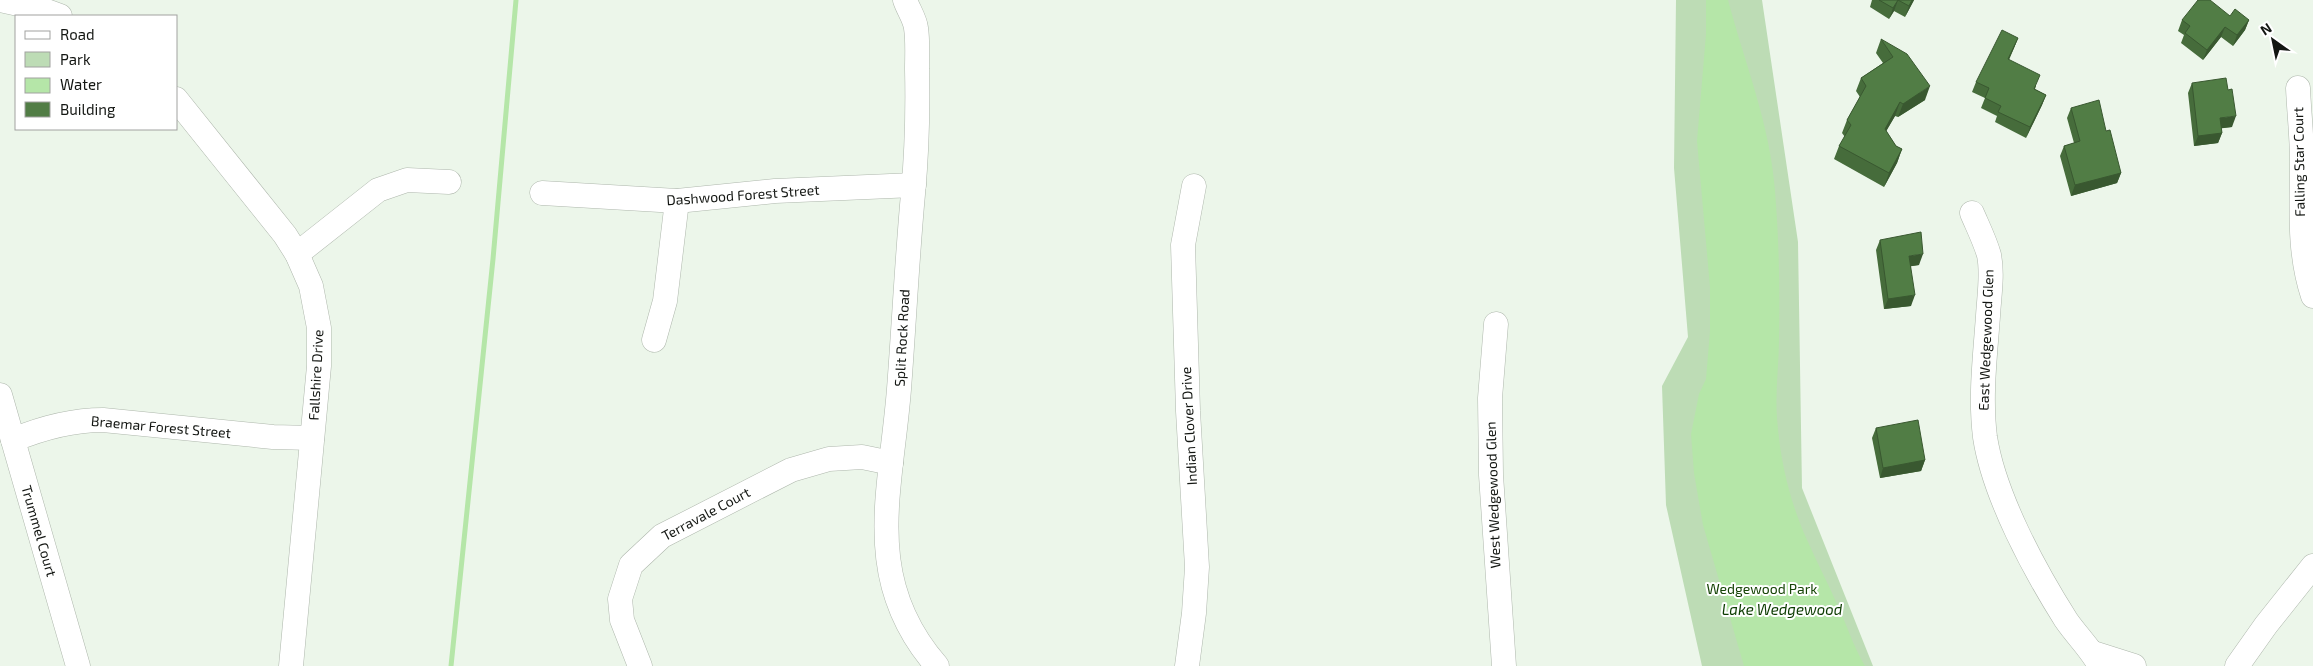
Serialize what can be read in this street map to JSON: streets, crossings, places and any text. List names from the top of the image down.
{
  "streets": {
    "street": [
      "Falling Star Court",
      "Dashwood Forest Street",
      "Split Rock Road",
      "East Wedgewood Glen",
      "Fallshire Drive",
      "Indian Clover Drive",
      "Braemar Forest Street",
      "West Wedgewood Glen",
      "Terravale Court",
      "Trummel Court"
    ]
  },
  "crossings": [
    ["Dashwood Forest Street", "Split Rock Road"],
    ["Split Rock Road", "Terravale Court"],
    ["Fallshire Drive", "Braemar Forest Street"],
    ["Braemar Forest Street", "Trummel Court"]
  ],
  "water": ["Lake Wedgewood"],
  "parks": ["Wedgewood Park"],
  "legend": [
    "Road",
    "Park",
    "Water",
    "Building"
  ],
  "north": "top left"
}
